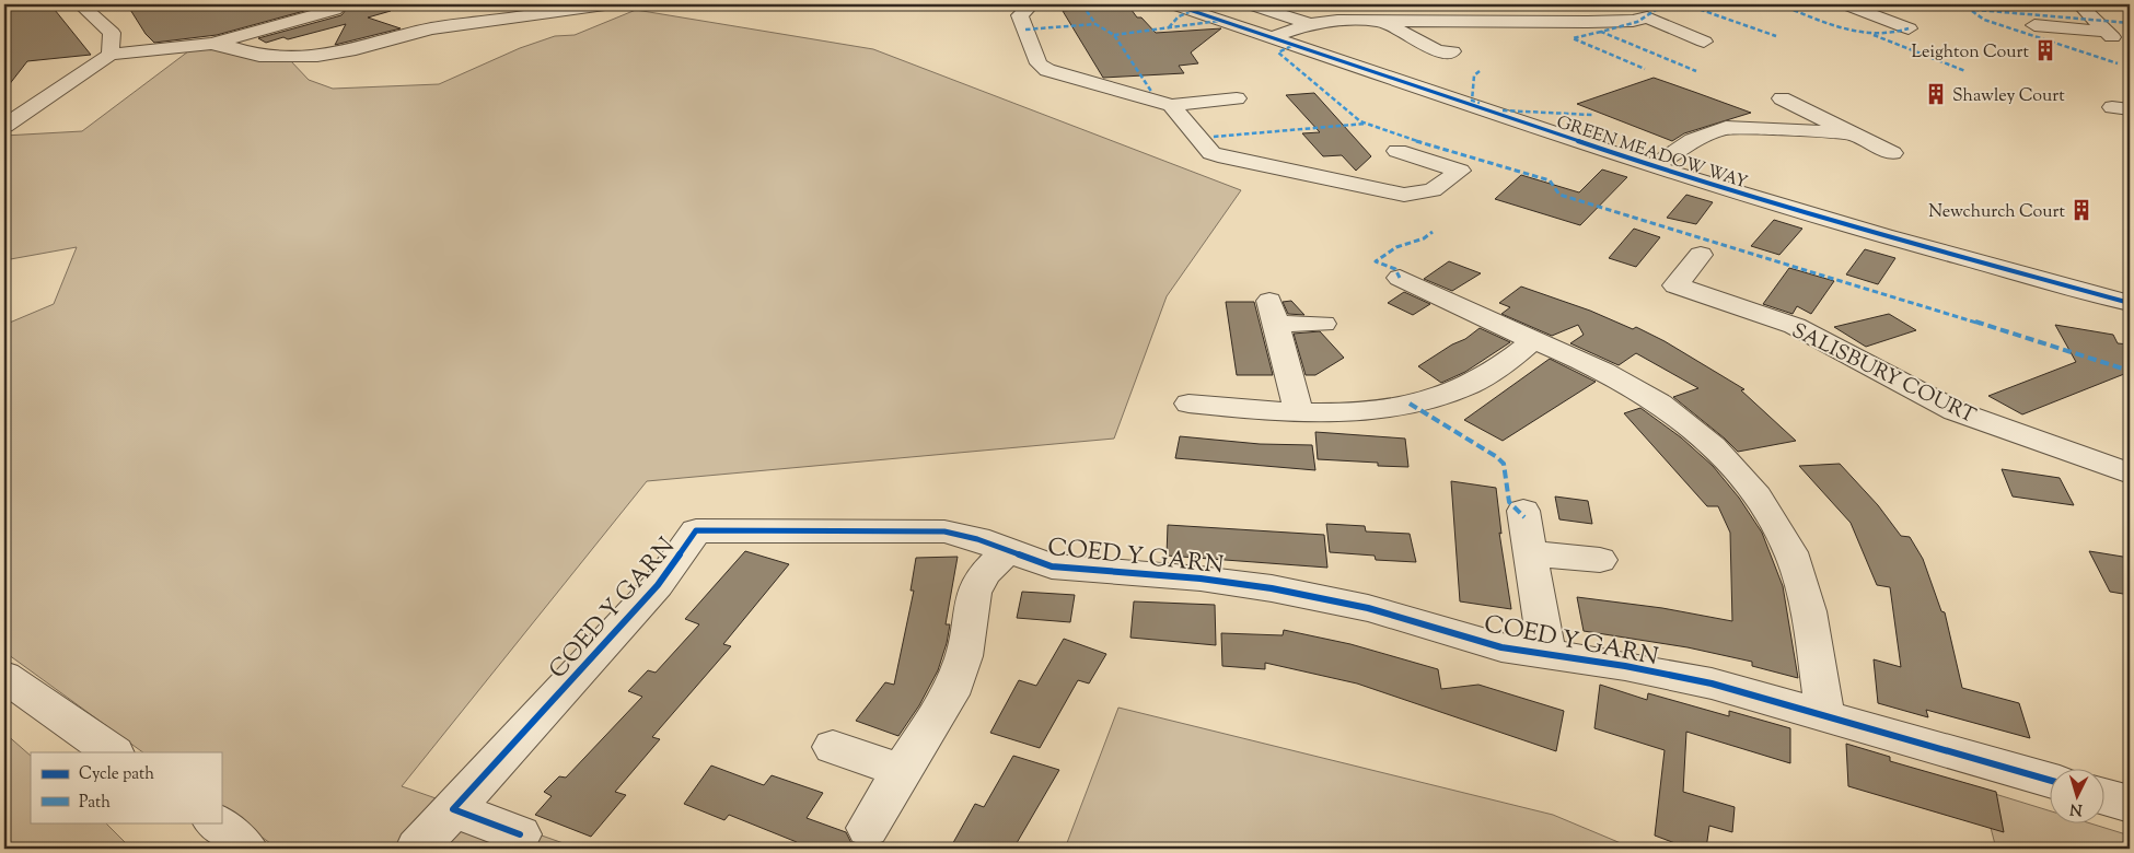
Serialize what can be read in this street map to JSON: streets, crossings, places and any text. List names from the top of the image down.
{
  "streets": {
    "street": ["GREEN MEADOW WAY", "SALISBURY COURT", "COED Y GARN"]
  },
  "places": {
    "building": ["Leighton Court", "Shawley Court", "Newchurch Court"]
  },
  "legend": ["Cycle path", "Path"],
  "north": "bottom"
}
